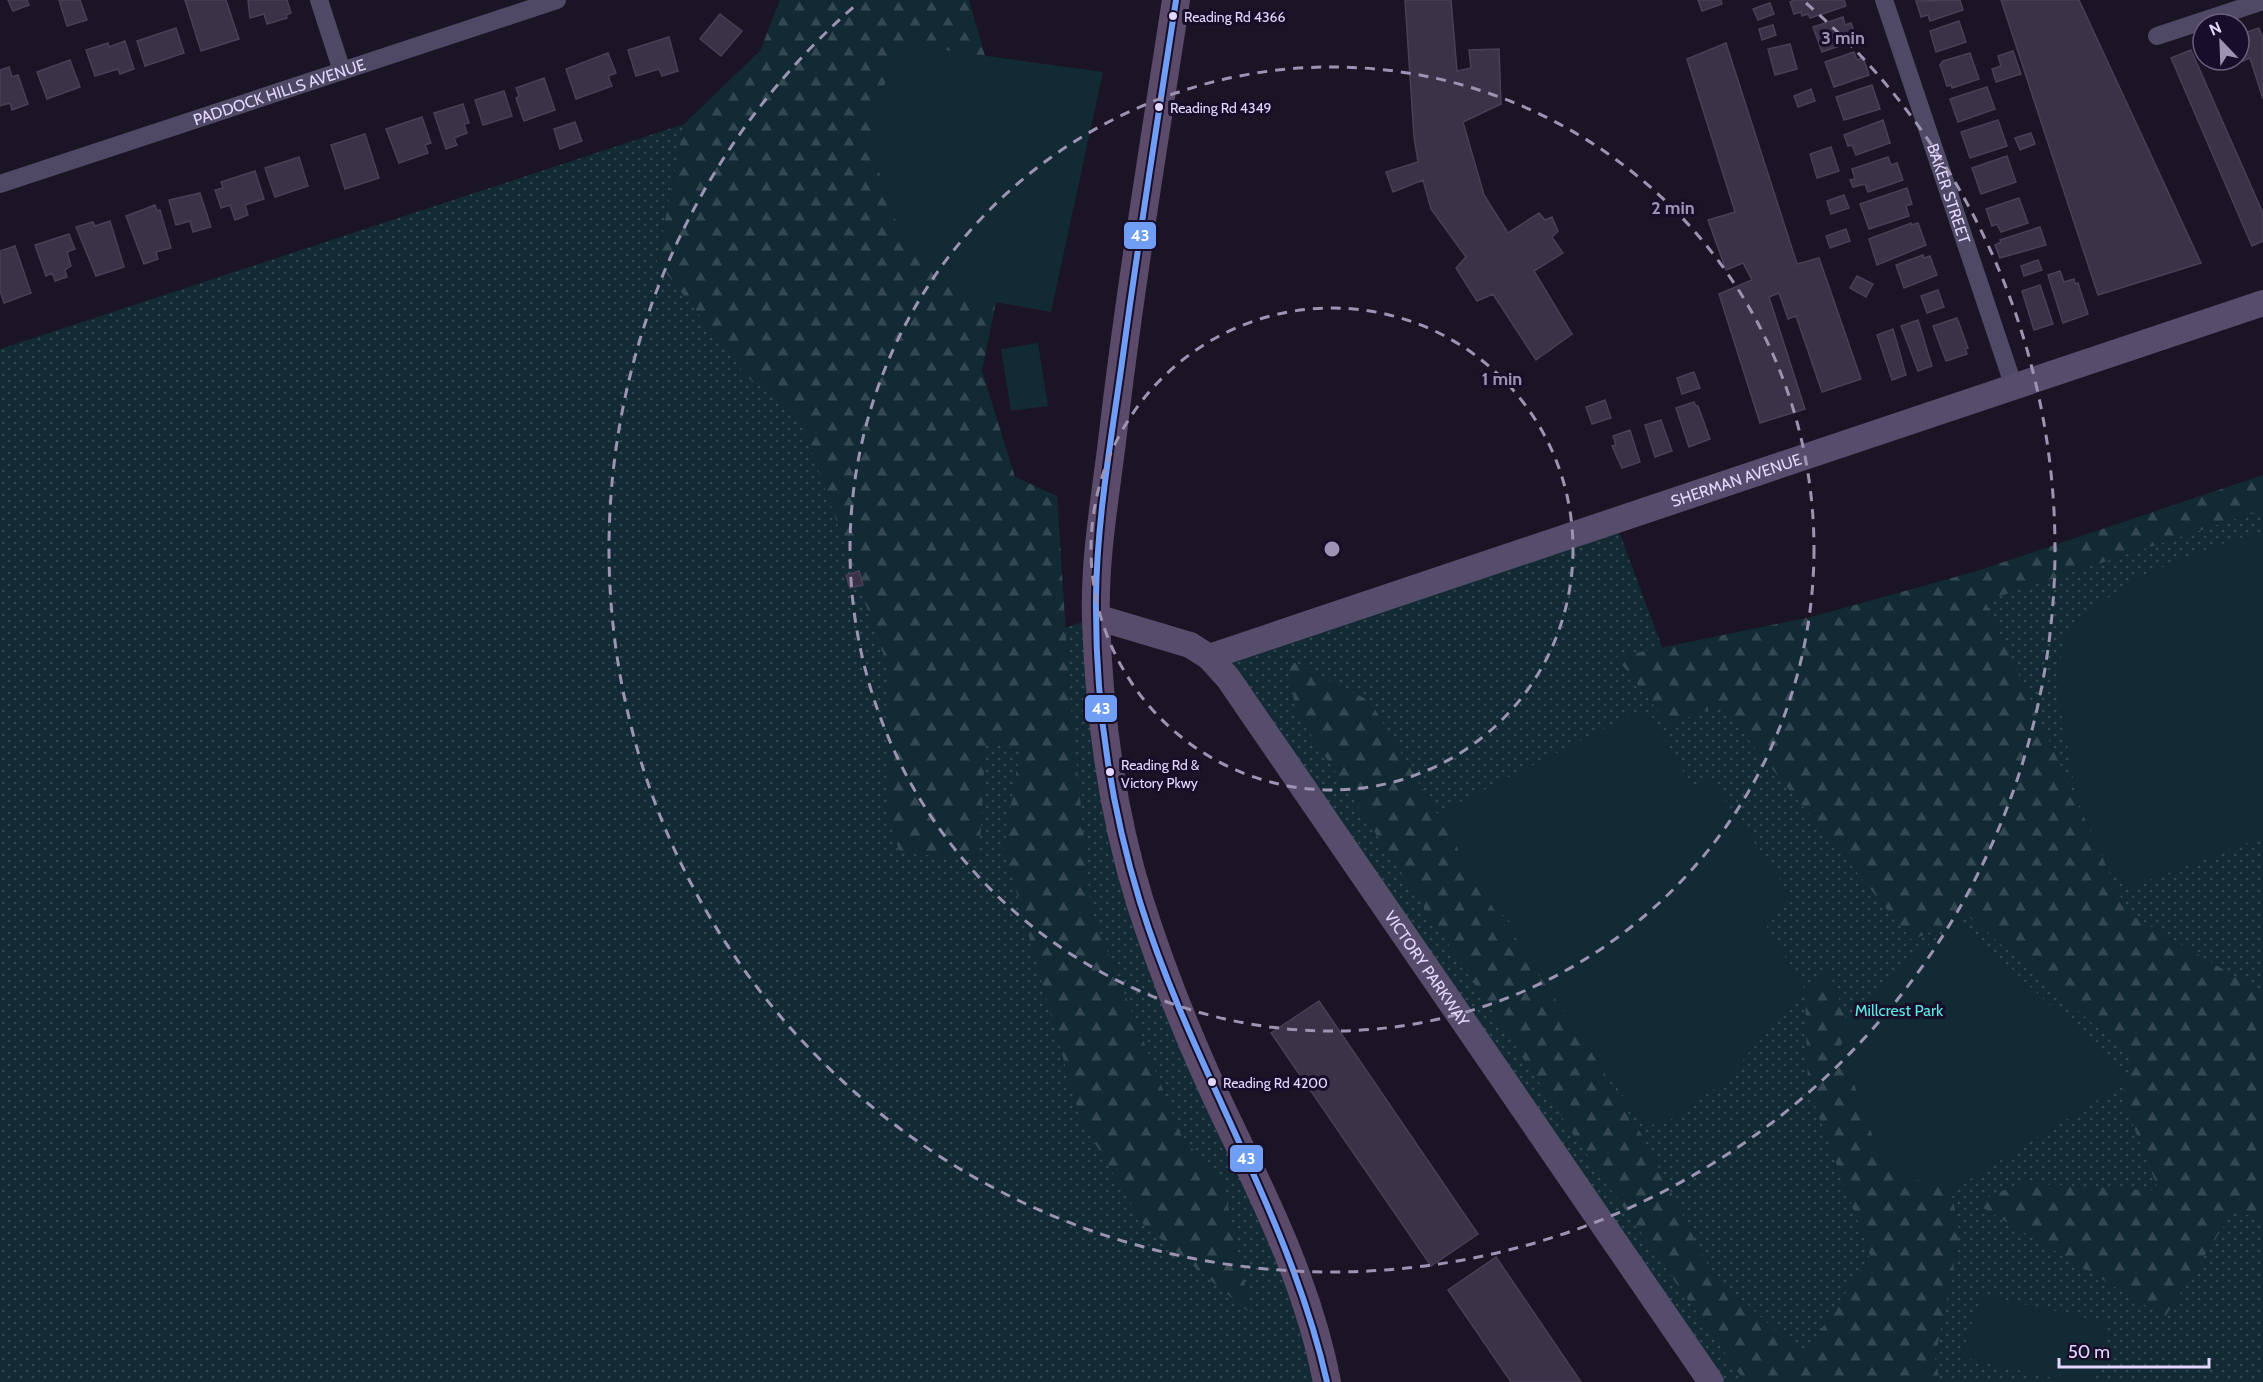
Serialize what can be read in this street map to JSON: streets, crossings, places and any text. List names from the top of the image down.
{
  "streets": {
    "street": [
      "PADDOCK HILLS AVENUE",
      "BAKER STREET",
      "SHERMAN AVENUE",
      "VICTORY PARKWAY"
    ]
  },
  "crossings": [
    ["BAKER STREET", "SHERMAN AVENUE"],
    ["SHERMAN AVENUE", "VICTORY PARKWAY"]
  ],
  "parks": ["Millcrest Park"],
  "places": [
    "Reading Rd 4366",
    "Reading Rd 4349",
    "Reading Rd & Victory Pkwy",
    "Reading Rd 4200"
  ],
  "lines": ["transit line 43"],
  "scale_bar": "50 m",
  "north": "top left",
  "rings": ["3 min", "2 min", "1 min"]
}
